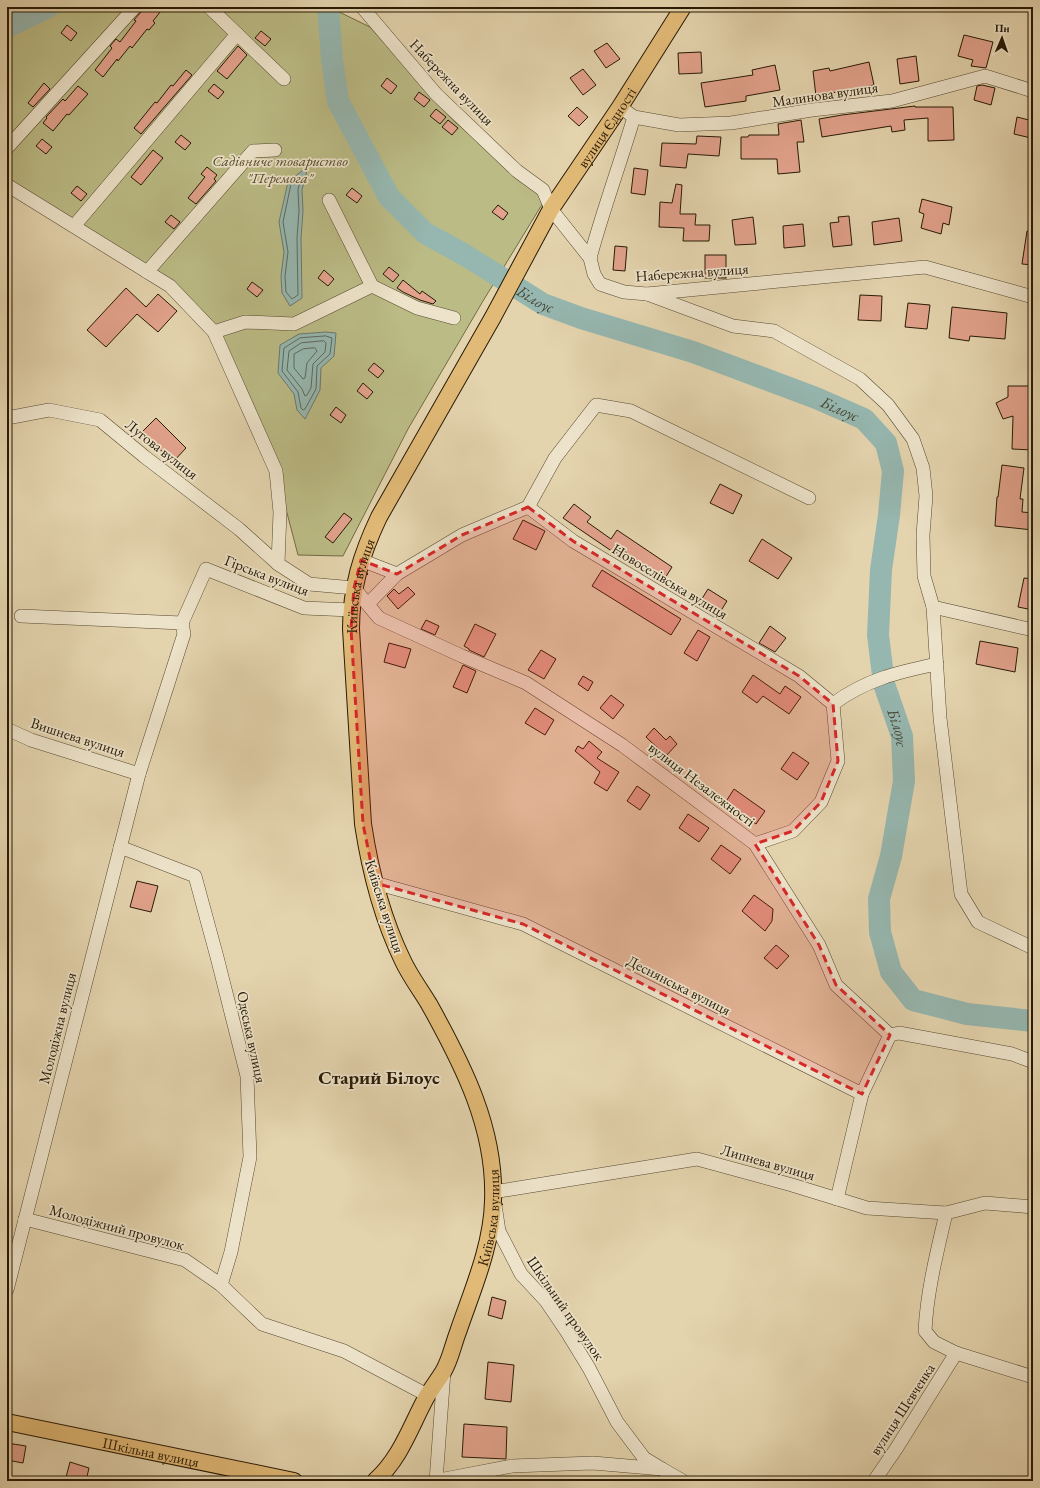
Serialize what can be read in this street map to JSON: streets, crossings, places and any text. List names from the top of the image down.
{
  "streets": {
    "main road": ["вулиця Єдності", "Київська вулиця", "Шкільна вулиця"],
    "street": [
      "Набережна вулиця",
      "Малинова вулиця",
      "Лугова вулиця",
      "Гірська вулиця",
      "Новоселівська вулиця",
      "Вишнева вулиця",
      "вулиця Незалежності",
      "Деснянська вулиця",
      "Молодіжна вулиця",
      "Одеська вулиця",
      "Липнева вулиця",
      "Молодіжний провулок",
      "Шкільний провулок",
      "вулиця Шевченка"
    ]
  },
  "crossings": [
    ["Набережна вулиця", "вулиця Єдності"],
    ["Малинова вулиця", "вулиця Єдності"],
    ["вулиця Єдності", "Київська вулиця"],
    ["Лугова вулиця", "Київська вулиця"],
    ["Лугова вулиця", "вулиця Незалежності"],
    ["Гірська вулиця", "Київська вулиця"],
    ["Гірська вулиця", "Молодіжна вулиця"],
    ["Київська вулиця", "вулиця Незалежності"],
    ["Київська вулиця", "Деснянська вулиця"],
    ["Київська вулиця", "Липнева вулиця"],
    ["Київська вулиця", "Молодіжний провулок"],
    ["Київська вулиця", "Шкільний провулок"],
    ["Вишнева вулиця", "Молодіжна вулиця"],
    ["Молодіжна вулиця", "Одеська вулиця"],
    ["Молодіжна вулиця", "Молодіжний провулок"],
    ["Одеська вулиця", "Молодіжний провулок"],
    ["Липнева вулиця", "Шкільний провулок"]
  ],
  "districts": ["Старий Білоус"],
  "water": ["Білоус"],
  "parks": ["Садівниче товариство \"Перемога\""],
  "north": "top"
}
